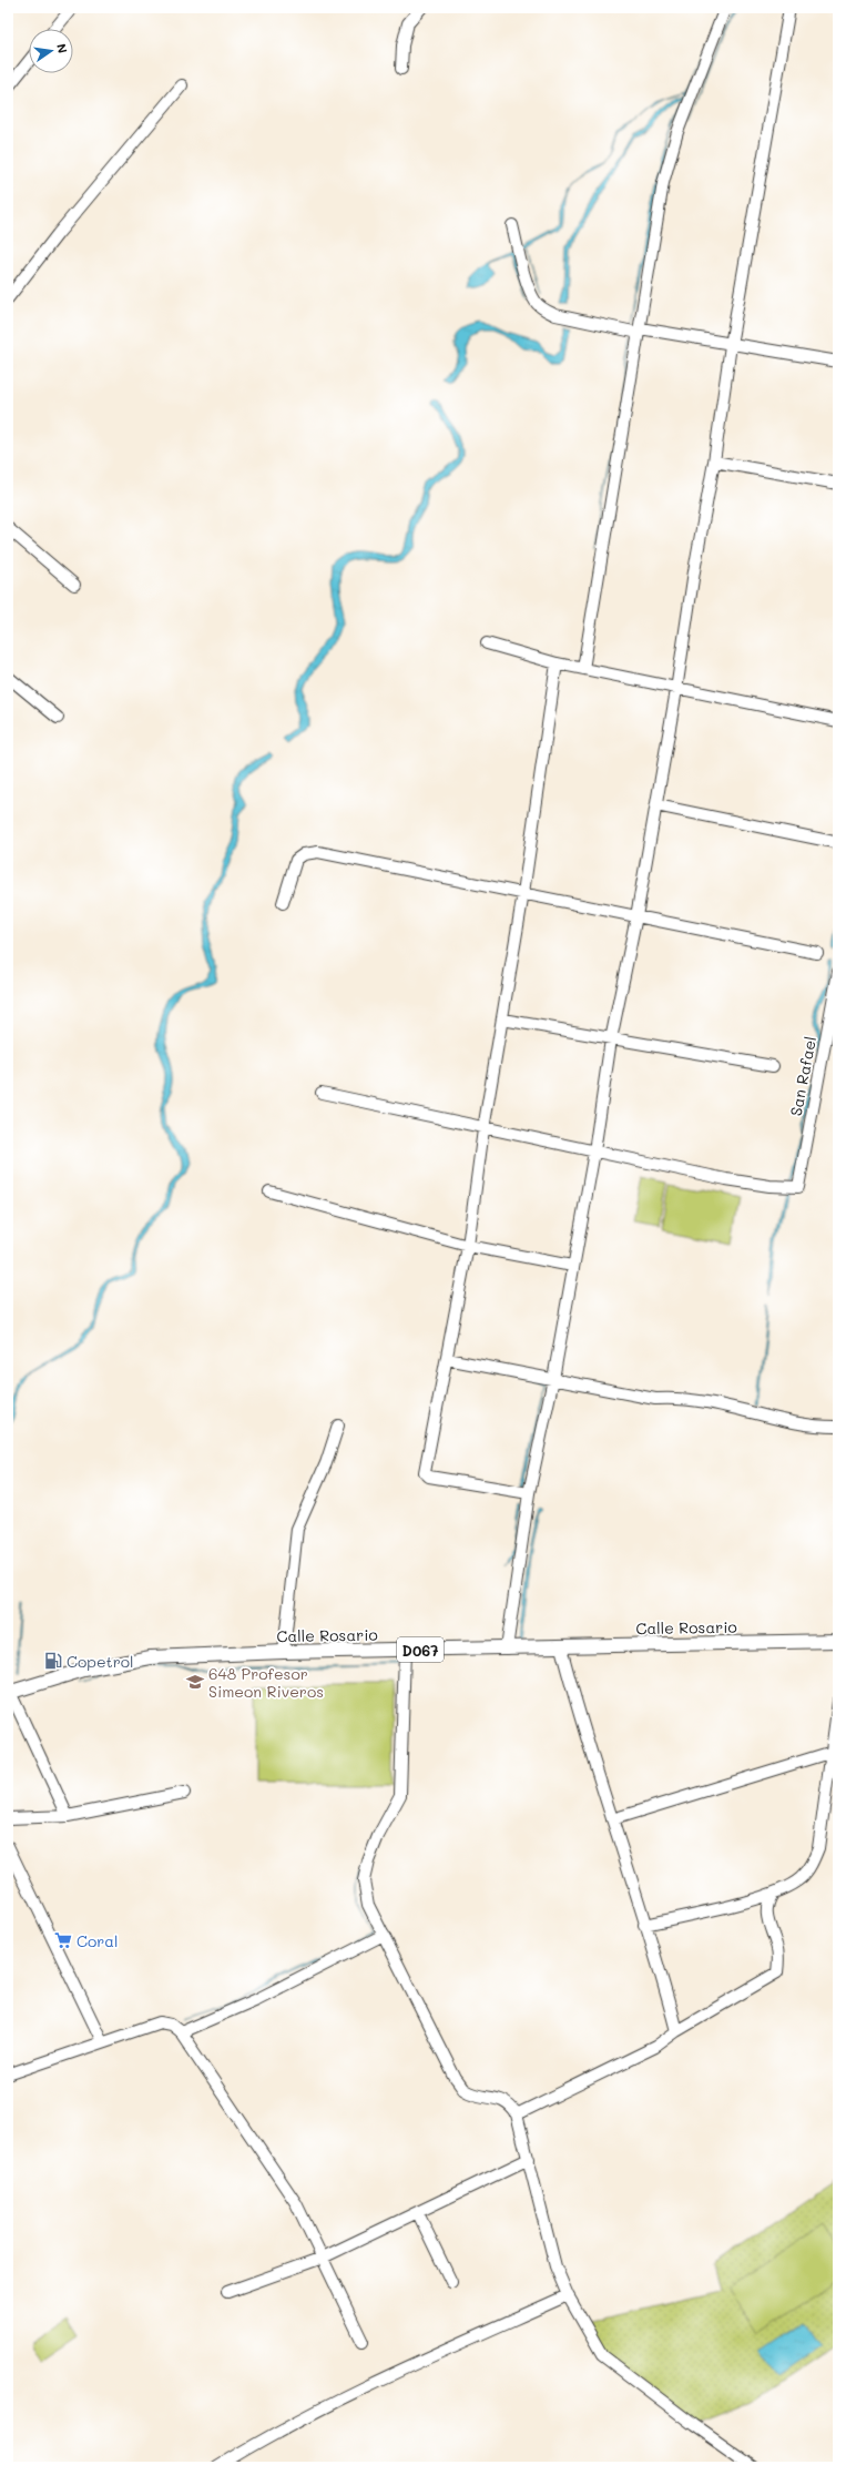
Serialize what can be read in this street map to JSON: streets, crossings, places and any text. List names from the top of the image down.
{
  "streets": {
    "main road": ["Calle Rosario", "D067"],
    "street": ["San Rafael"]
  },
  "places": {
    "fuel station": ["Copetrol"],
    "school or university": ["648 Profesor Simeon Riveros"],
    "supermarket": ["Coral"]
  },
  "north": "right"
}
